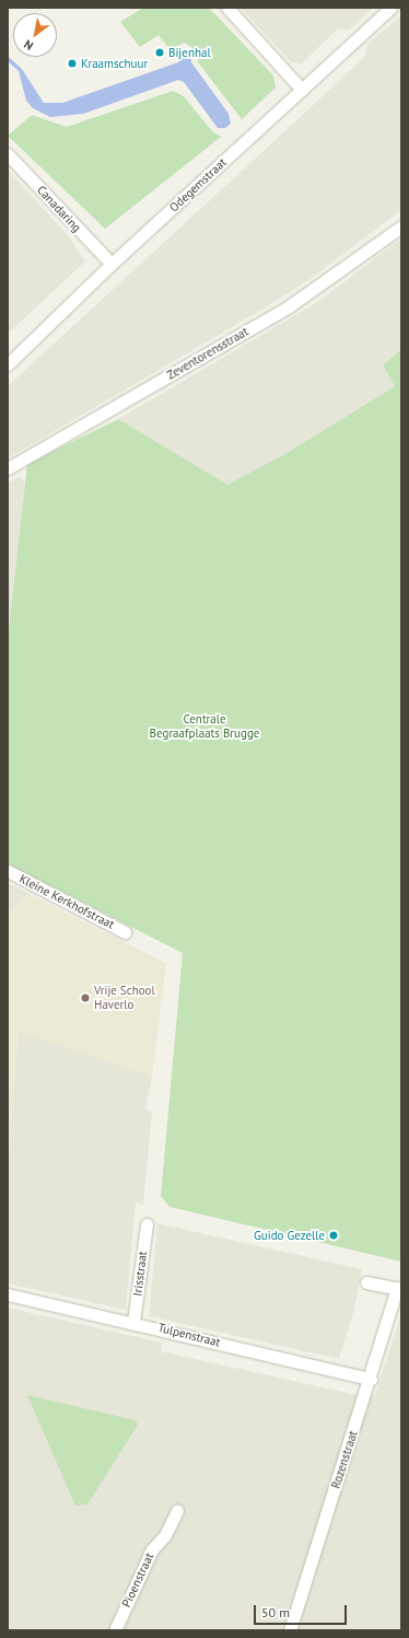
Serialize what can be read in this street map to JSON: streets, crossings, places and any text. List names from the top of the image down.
{
  "streets": {
    "street": [
      "Odegemstraat",
      "Canadaring",
      "Zeventorensstraat",
      "Kleine Kerkhofstraat",
      "Irisstraat",
      "Tulpenstraat",
      "Rozenstraat",
      "Pioenstraat"
    ]
  },
  "crossings": [
    ["Odegemstraat", "Canadaring"],
    ["Irisstraat", "Tulpenstraat"],
    ["Tulpenstraat", "Rozenstraat"]
  ],
  "parks": ["Centrale Begraafplaats Brugge"],
  "places": [
    "Bijenhal",
    "Kraamschuur",
    "Vrije School Haverlo",
    "Guido Gezelle"
  ],
  "scale_bar": "50 m",
  "north": "bottom left"
}
